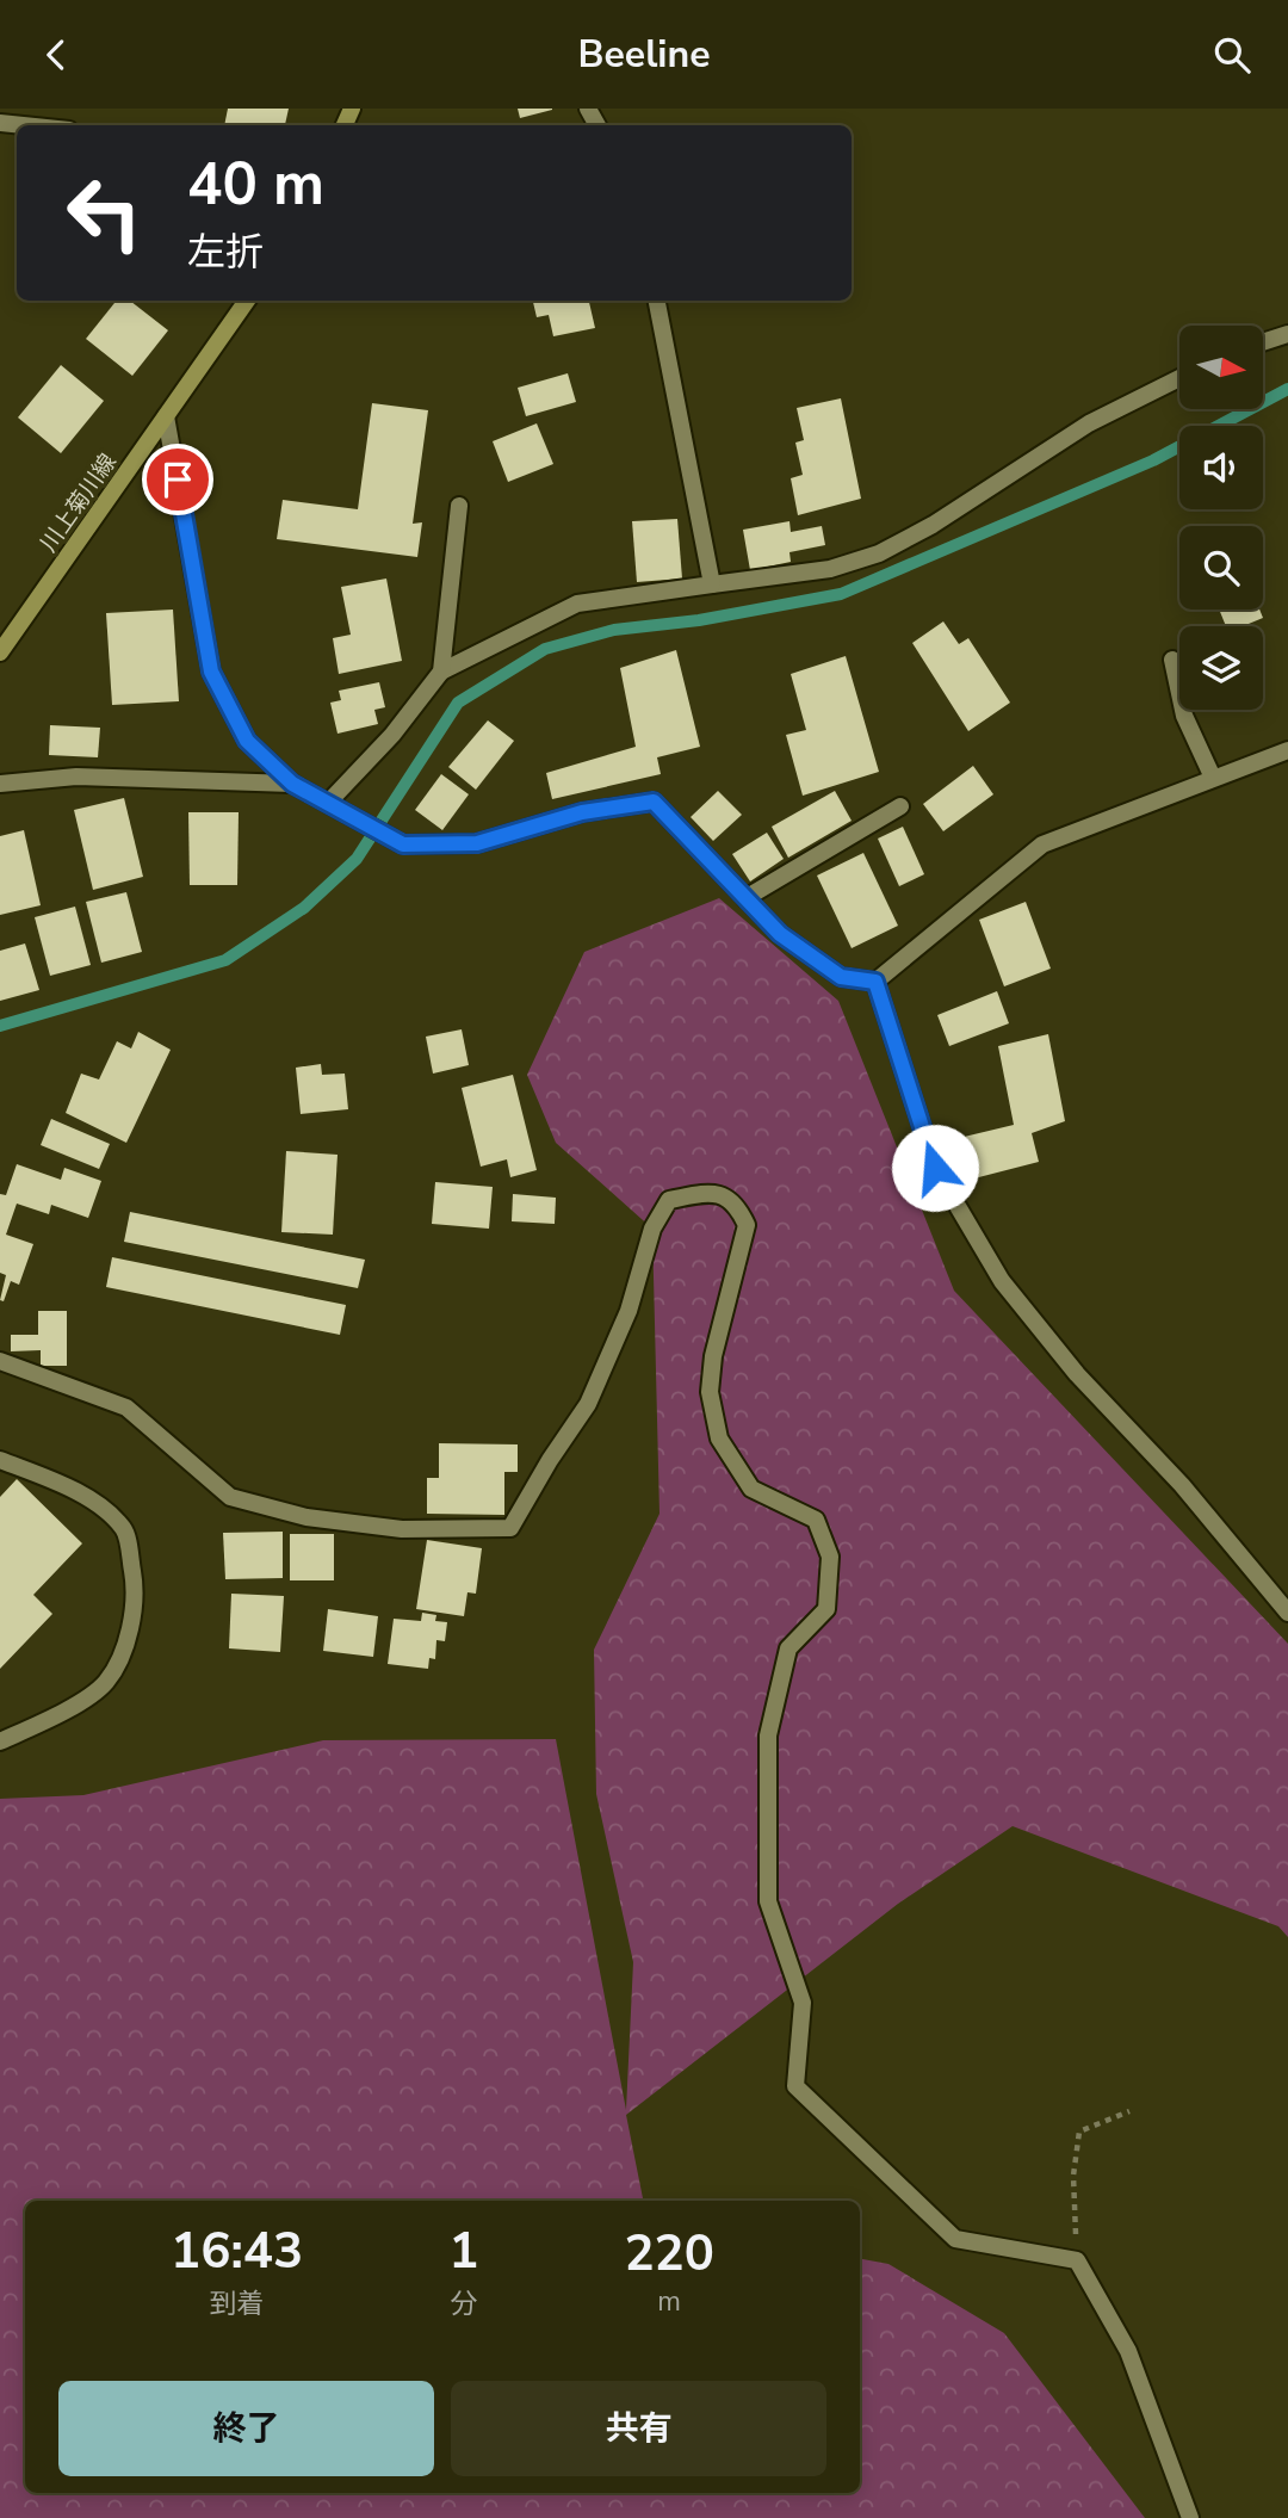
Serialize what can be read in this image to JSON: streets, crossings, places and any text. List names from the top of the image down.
{
  "streets": {
    "main road": ["川上菊川線"]
  },
  "north": "right",
  "page": {
    "header": "Beeline",
    "turn": ["40 m", "左折"],
    "eta": [
      "16:43",
      "到着",
      "1",
      "分",
      "220",
      "m"
    ],
    "buttons": ["終了", "共有"]
  }
}
